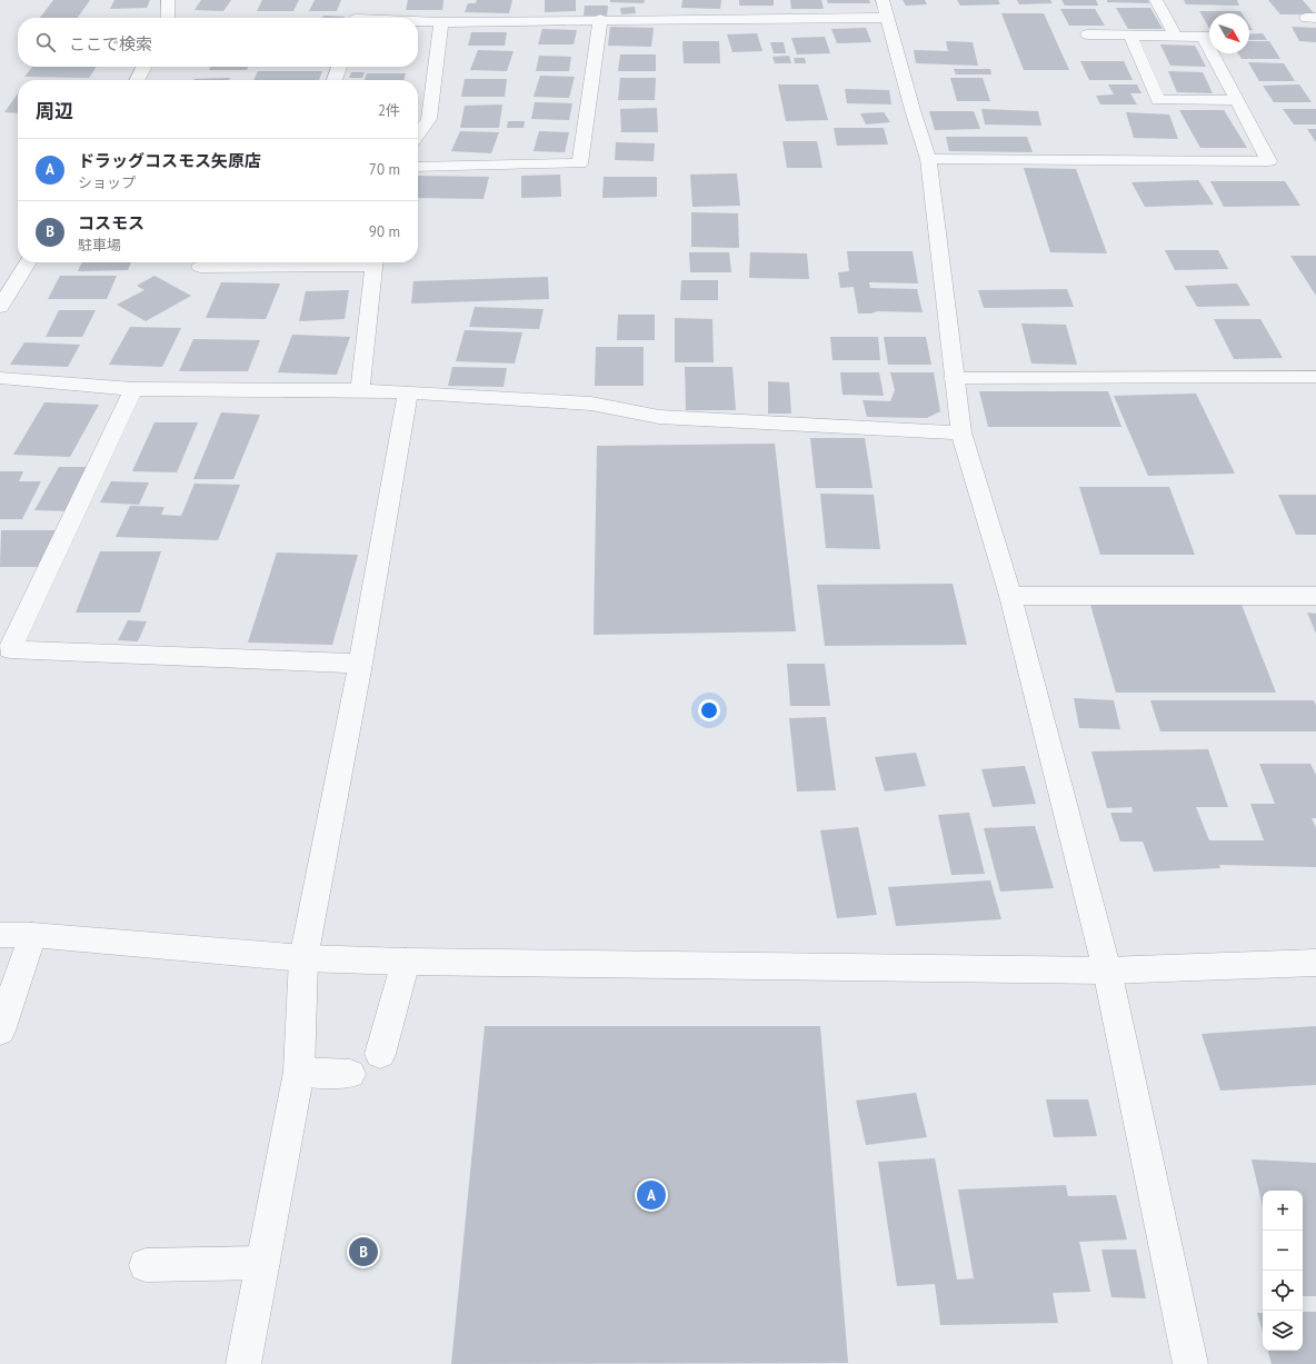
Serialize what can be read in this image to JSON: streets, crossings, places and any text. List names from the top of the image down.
{
  "north": "bottom right",
  "page": {
    "search": "ここで検索",
    "heading": ["周辺", "2件"],
    "list": [
      {
        "mark": "A",
        "name": "ドラッグコスモス矢原店",
        "note": "ショップ",
        "value": "70 m"
      },
      {
        "mark": "B",
        "name": "コスモス",
        "note": "駐車場",
        "value": "90 m"
      }
    ],
    "pins": ["A", "B"],
    "map_buttons": ["+", "−"]
  }
}
